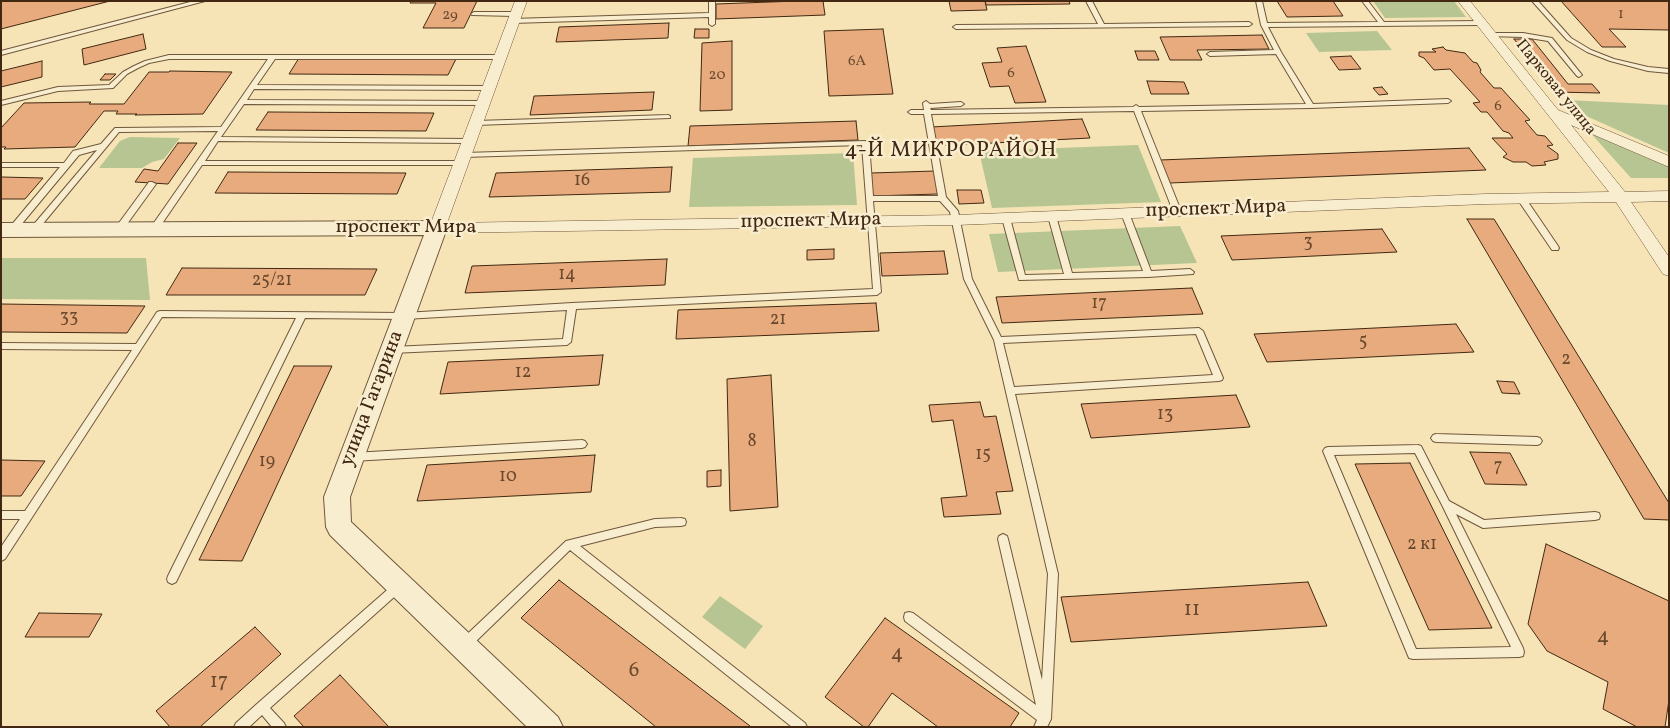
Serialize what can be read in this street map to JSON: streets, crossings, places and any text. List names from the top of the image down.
{
  "streets": {
    "street": ["Парковая улица", "проспект Мира", "улица Гагарина"]
  },
  "crossings": [
    ["Парковая улица", "проспект Мира"],
    ["проспект Мира", "улица Гагарина"]
  ],
  "districts": ["4-Й МИКРОРАЙОН"],
  "house_numbers": [
    "1",
    "29",
    "6А",
    "6",
    "20",
    "6",
    "16",
    "3",
    "14",
    "25/21",
    "17",
    "33",
    "21",
    "5",
    "2",
    "12",
    "13",
    "8",
    "15",
    "19",
    "7",
    "10",
    "2 к1",
    "11",
    "4",
    "4",
    "6",
    "17"
  ]
}
